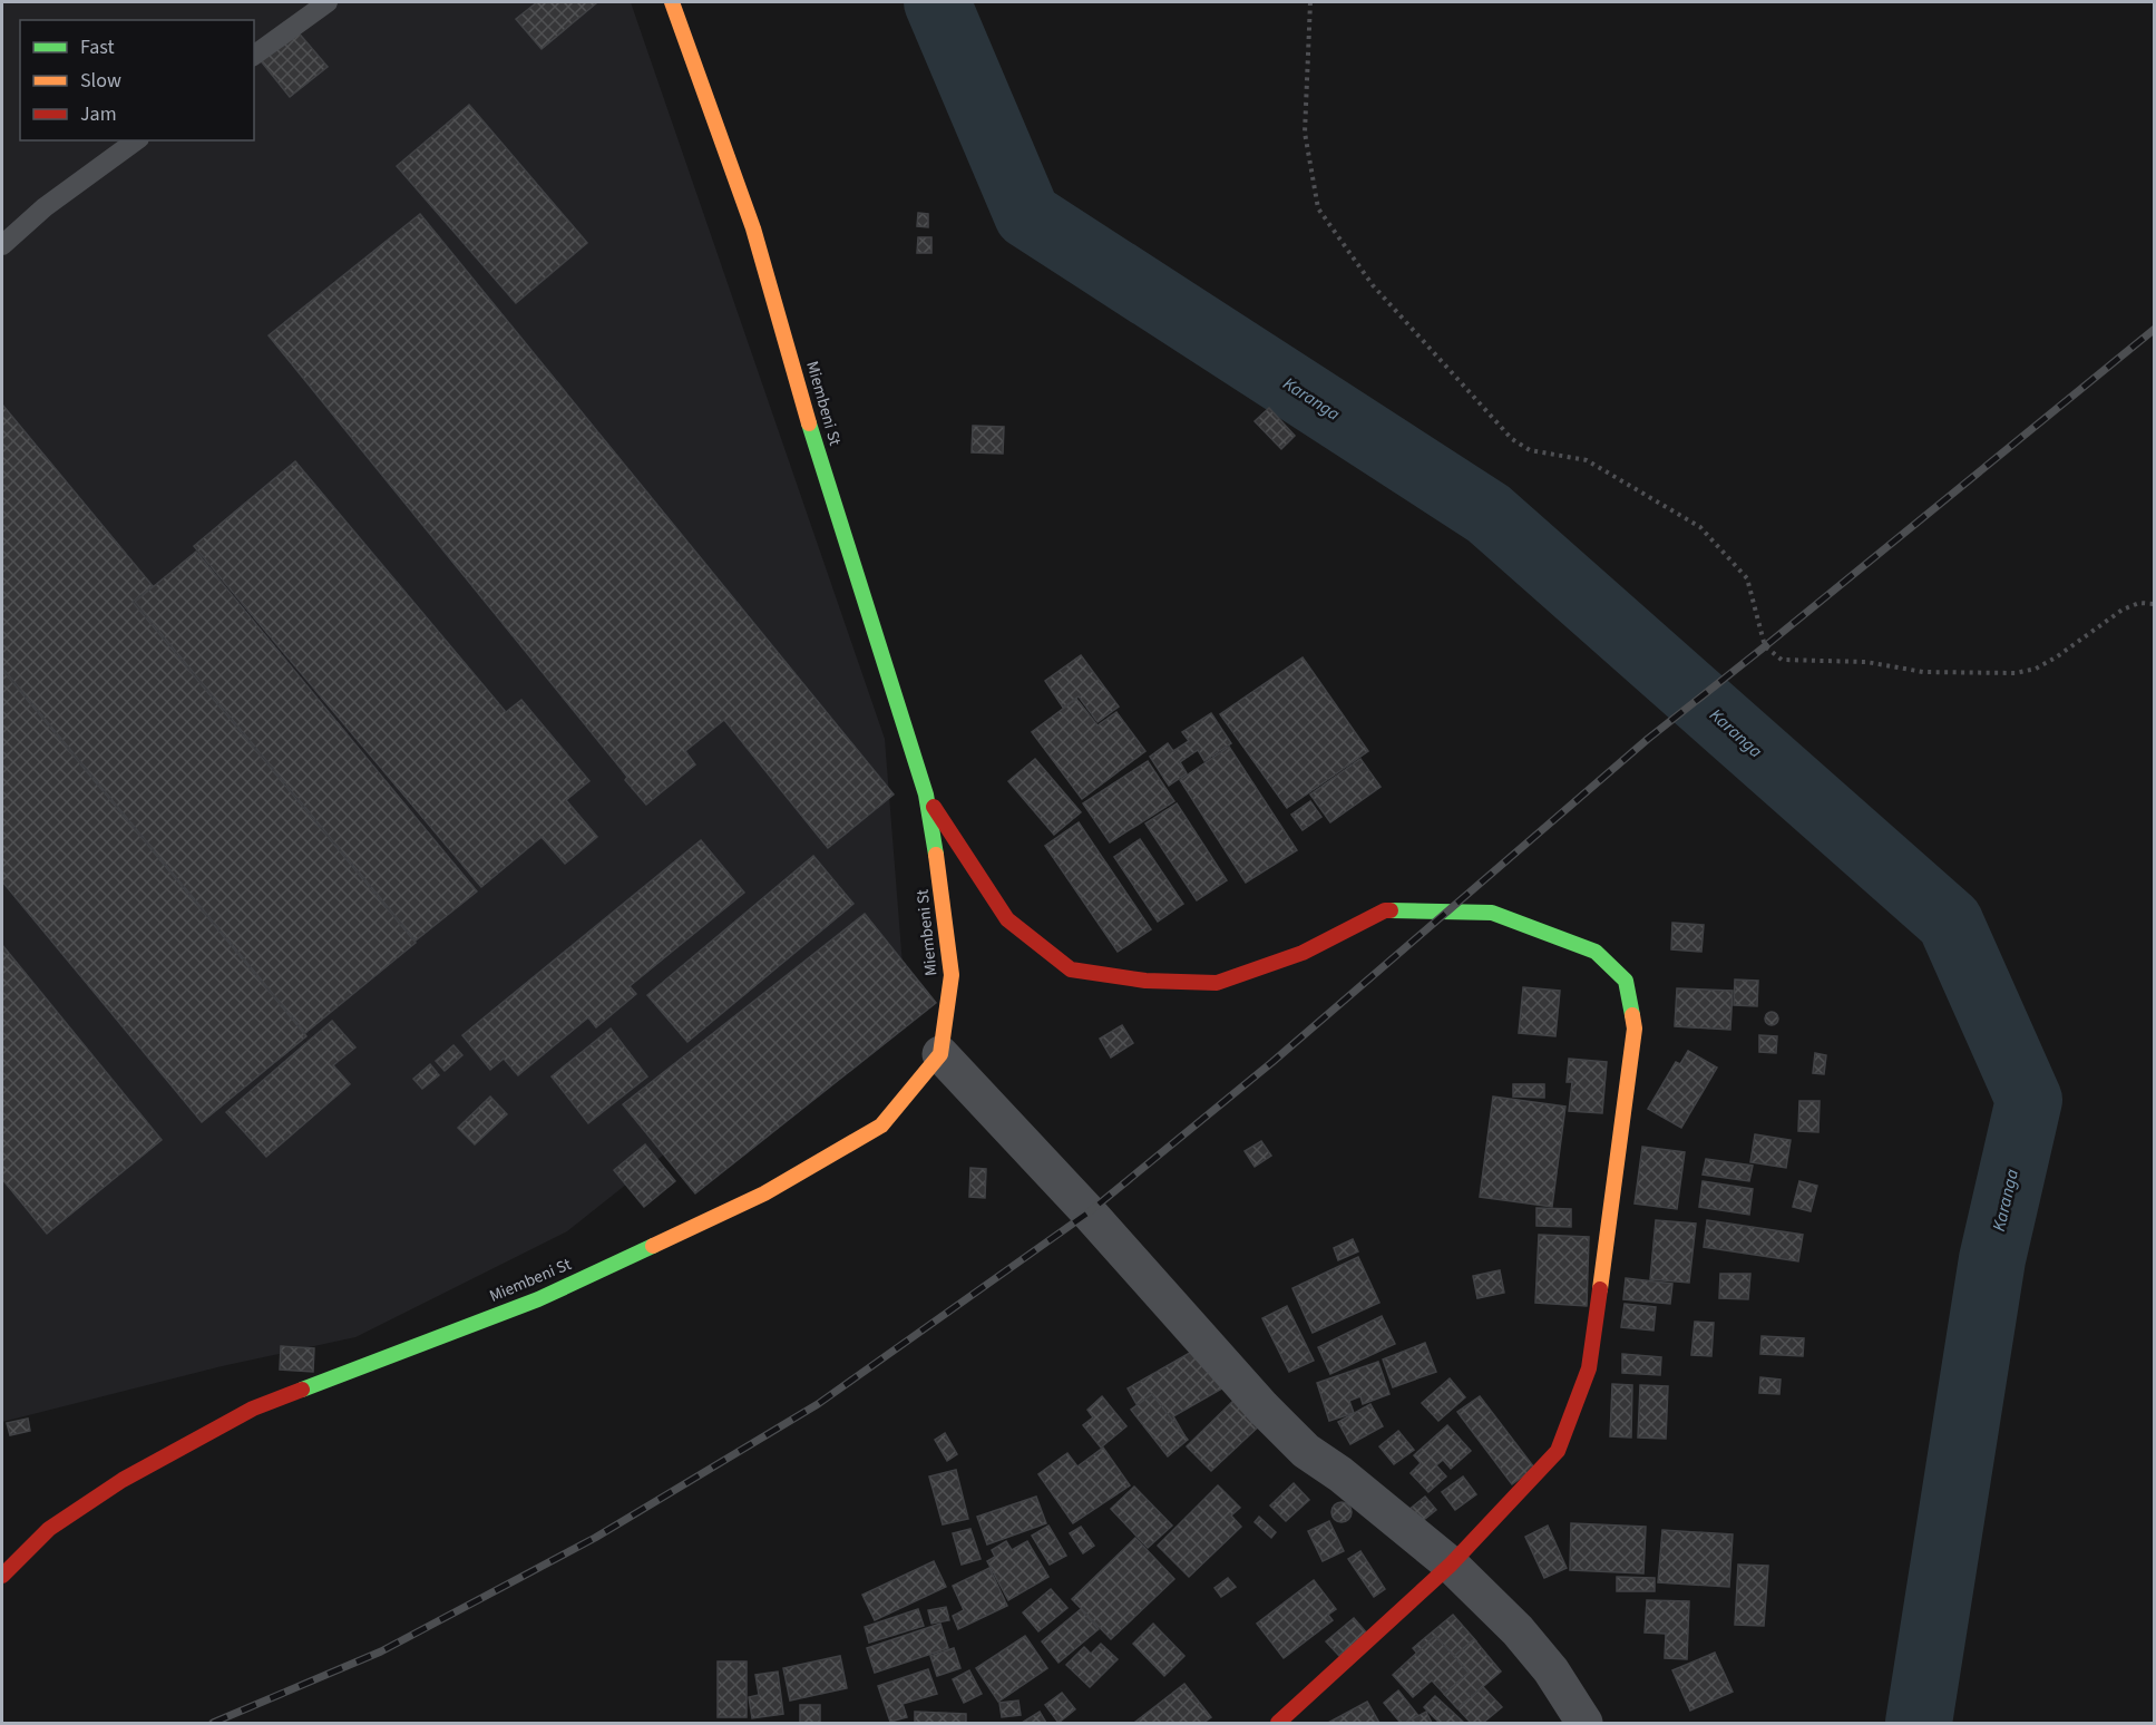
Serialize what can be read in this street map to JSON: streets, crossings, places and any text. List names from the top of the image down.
{
  "streets": {
    "street": ["Miembeni St"]
  },
  "water": ["Karanga"],
  "legend": ["Fast", "Slow", "Jam"]
}
